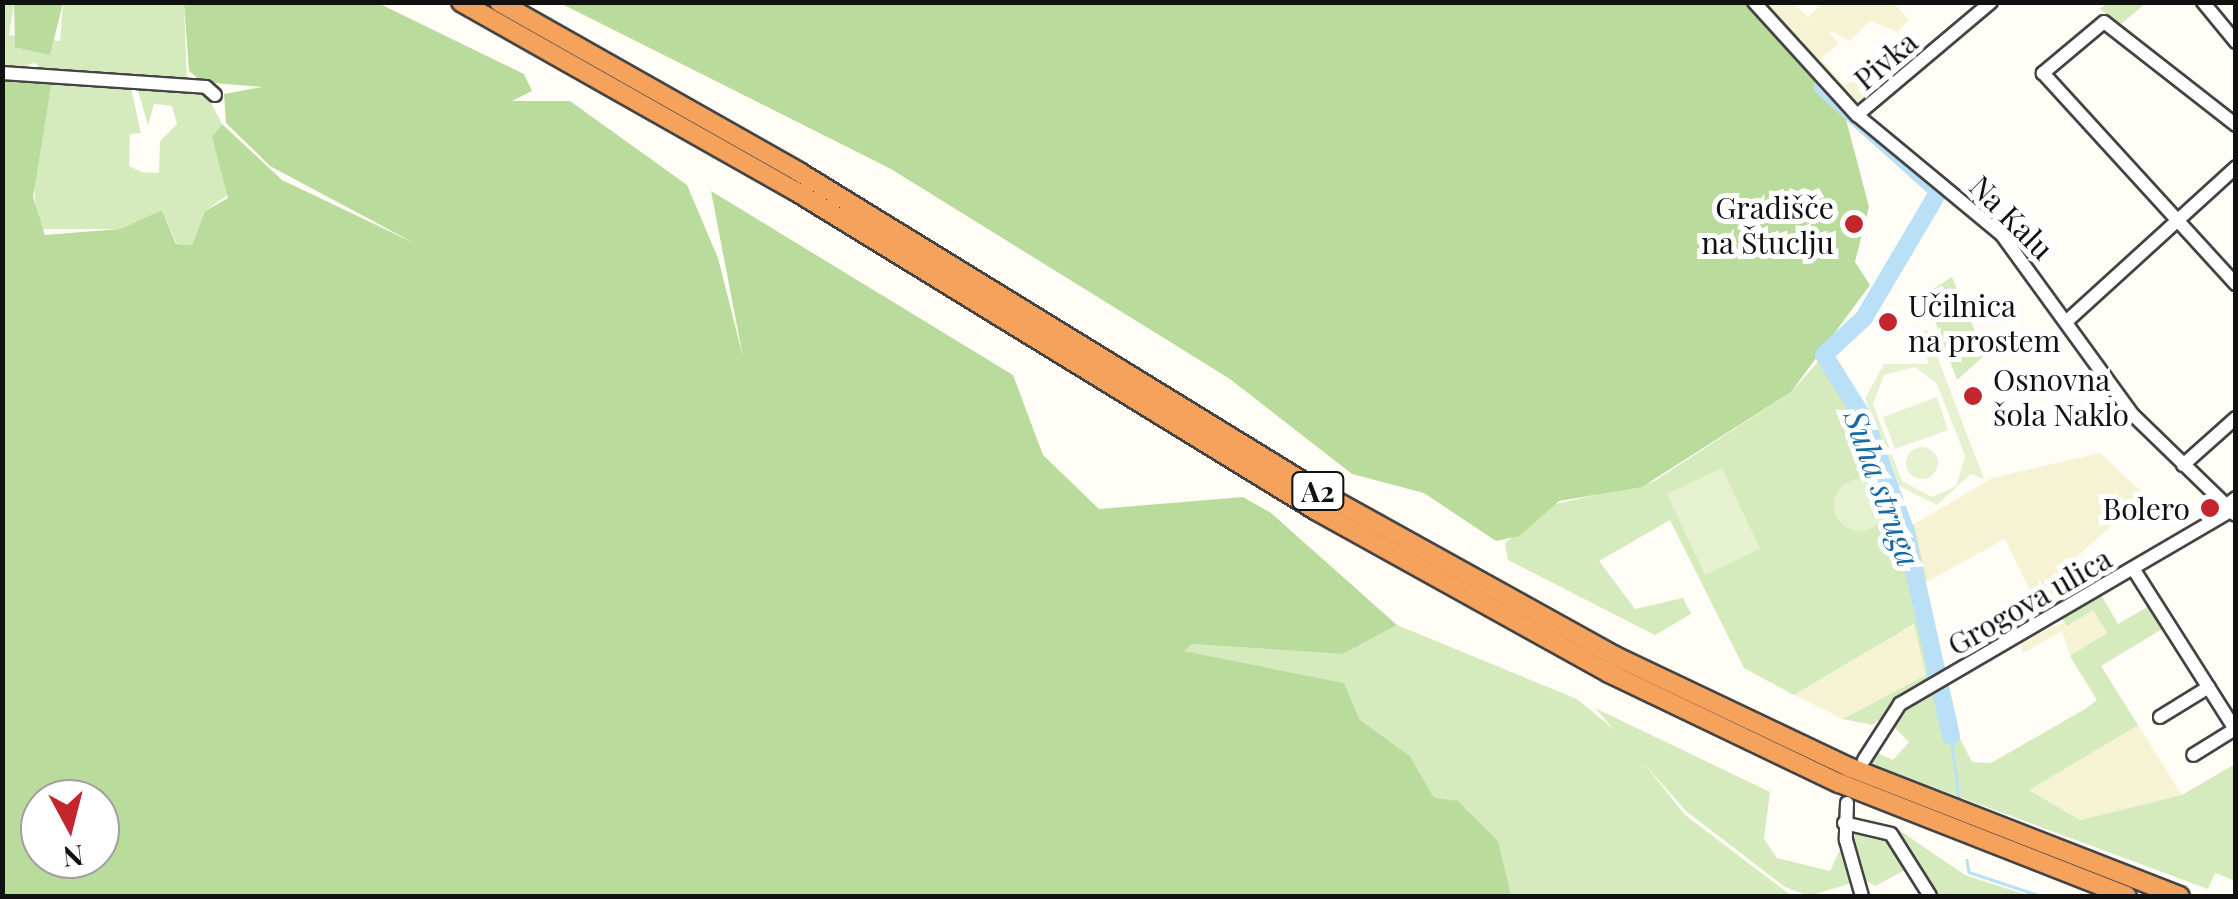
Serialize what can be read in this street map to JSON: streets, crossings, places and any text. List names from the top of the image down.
{
  "streets": {
    "highway": ["A2"],
    "street": ["Pivka", "Na Kalu", "Grogova ulica"]
  },
  "crossings": [
    ["Pivka", "Na Kalu"],
    ["Na Kalu", "Grogova ulica"]
  ],
  "water": ["Suha struga"],
  "places": [
    "Gradišče na Štuclju",
    "Učilnica na prostem",
    "Osnovna šola Naklo",
    "Bolero"
  ],
  "north": "bottom"
}
